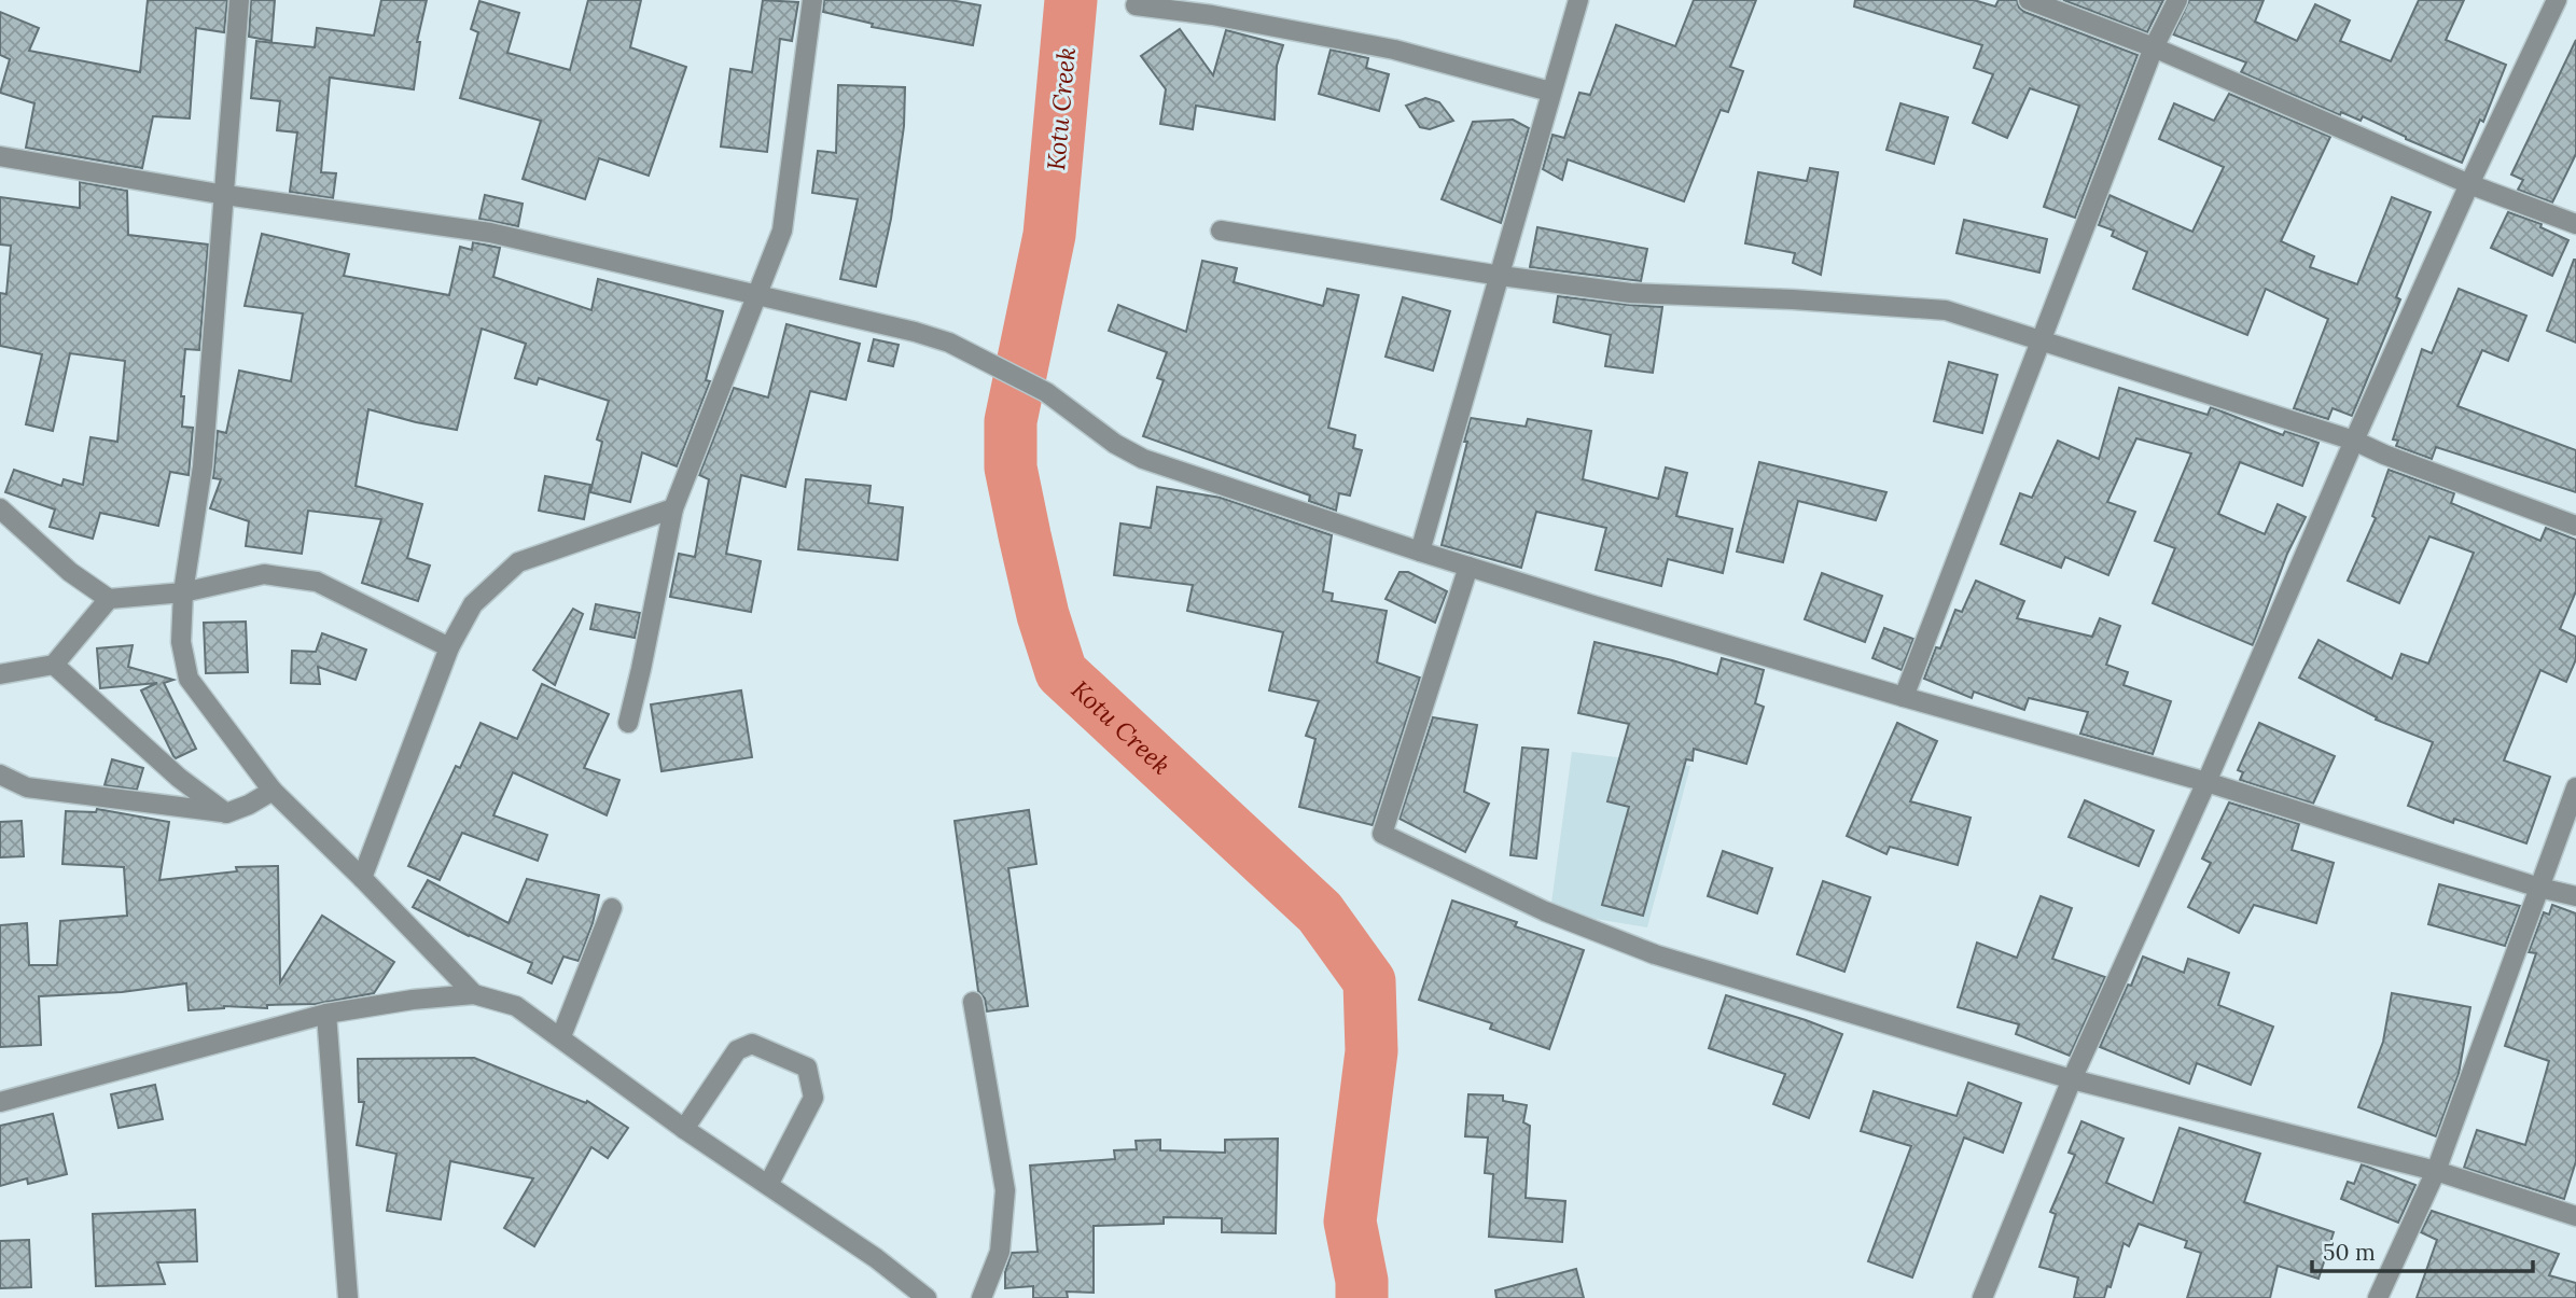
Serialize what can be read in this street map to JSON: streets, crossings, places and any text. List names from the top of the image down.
{
  "water": ["Kotu Creek"],
  "scale_bar": "50 m"
}
